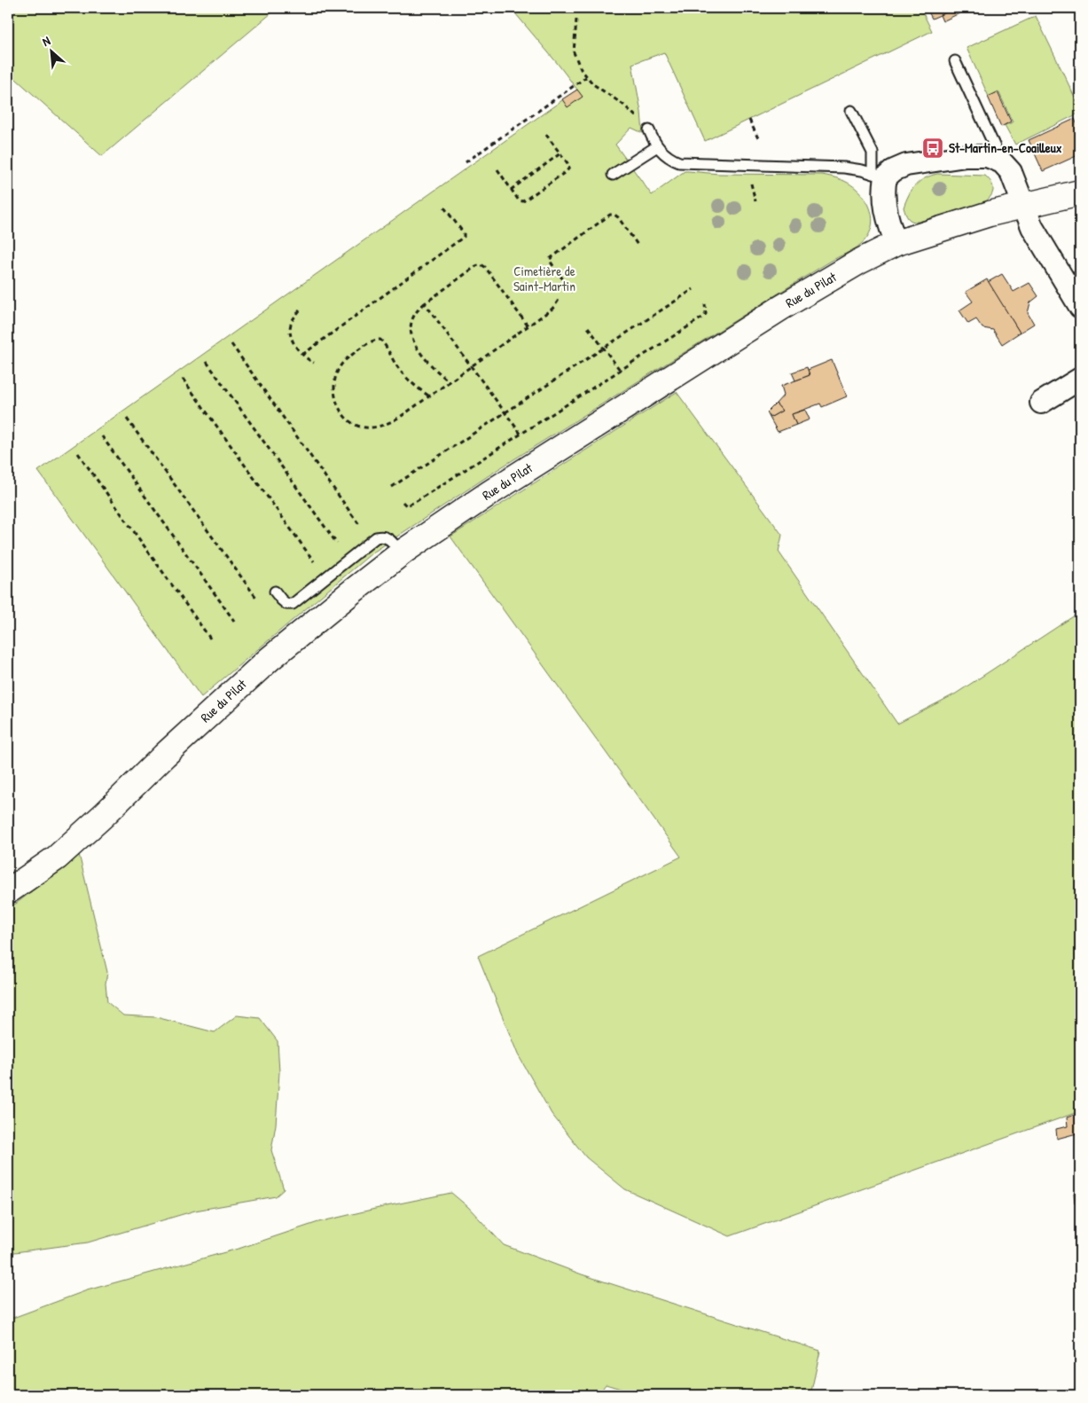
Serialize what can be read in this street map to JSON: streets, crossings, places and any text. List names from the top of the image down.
{
  "streets": {
    "main road": ["Rue du Pilat"]
  },
  "parks": ["Cimetière de Saint-Martin"],
  "places": {
    "bus stop": ["St-Martin-en-Coailleux"]
  },
  "north": "top left"
}
